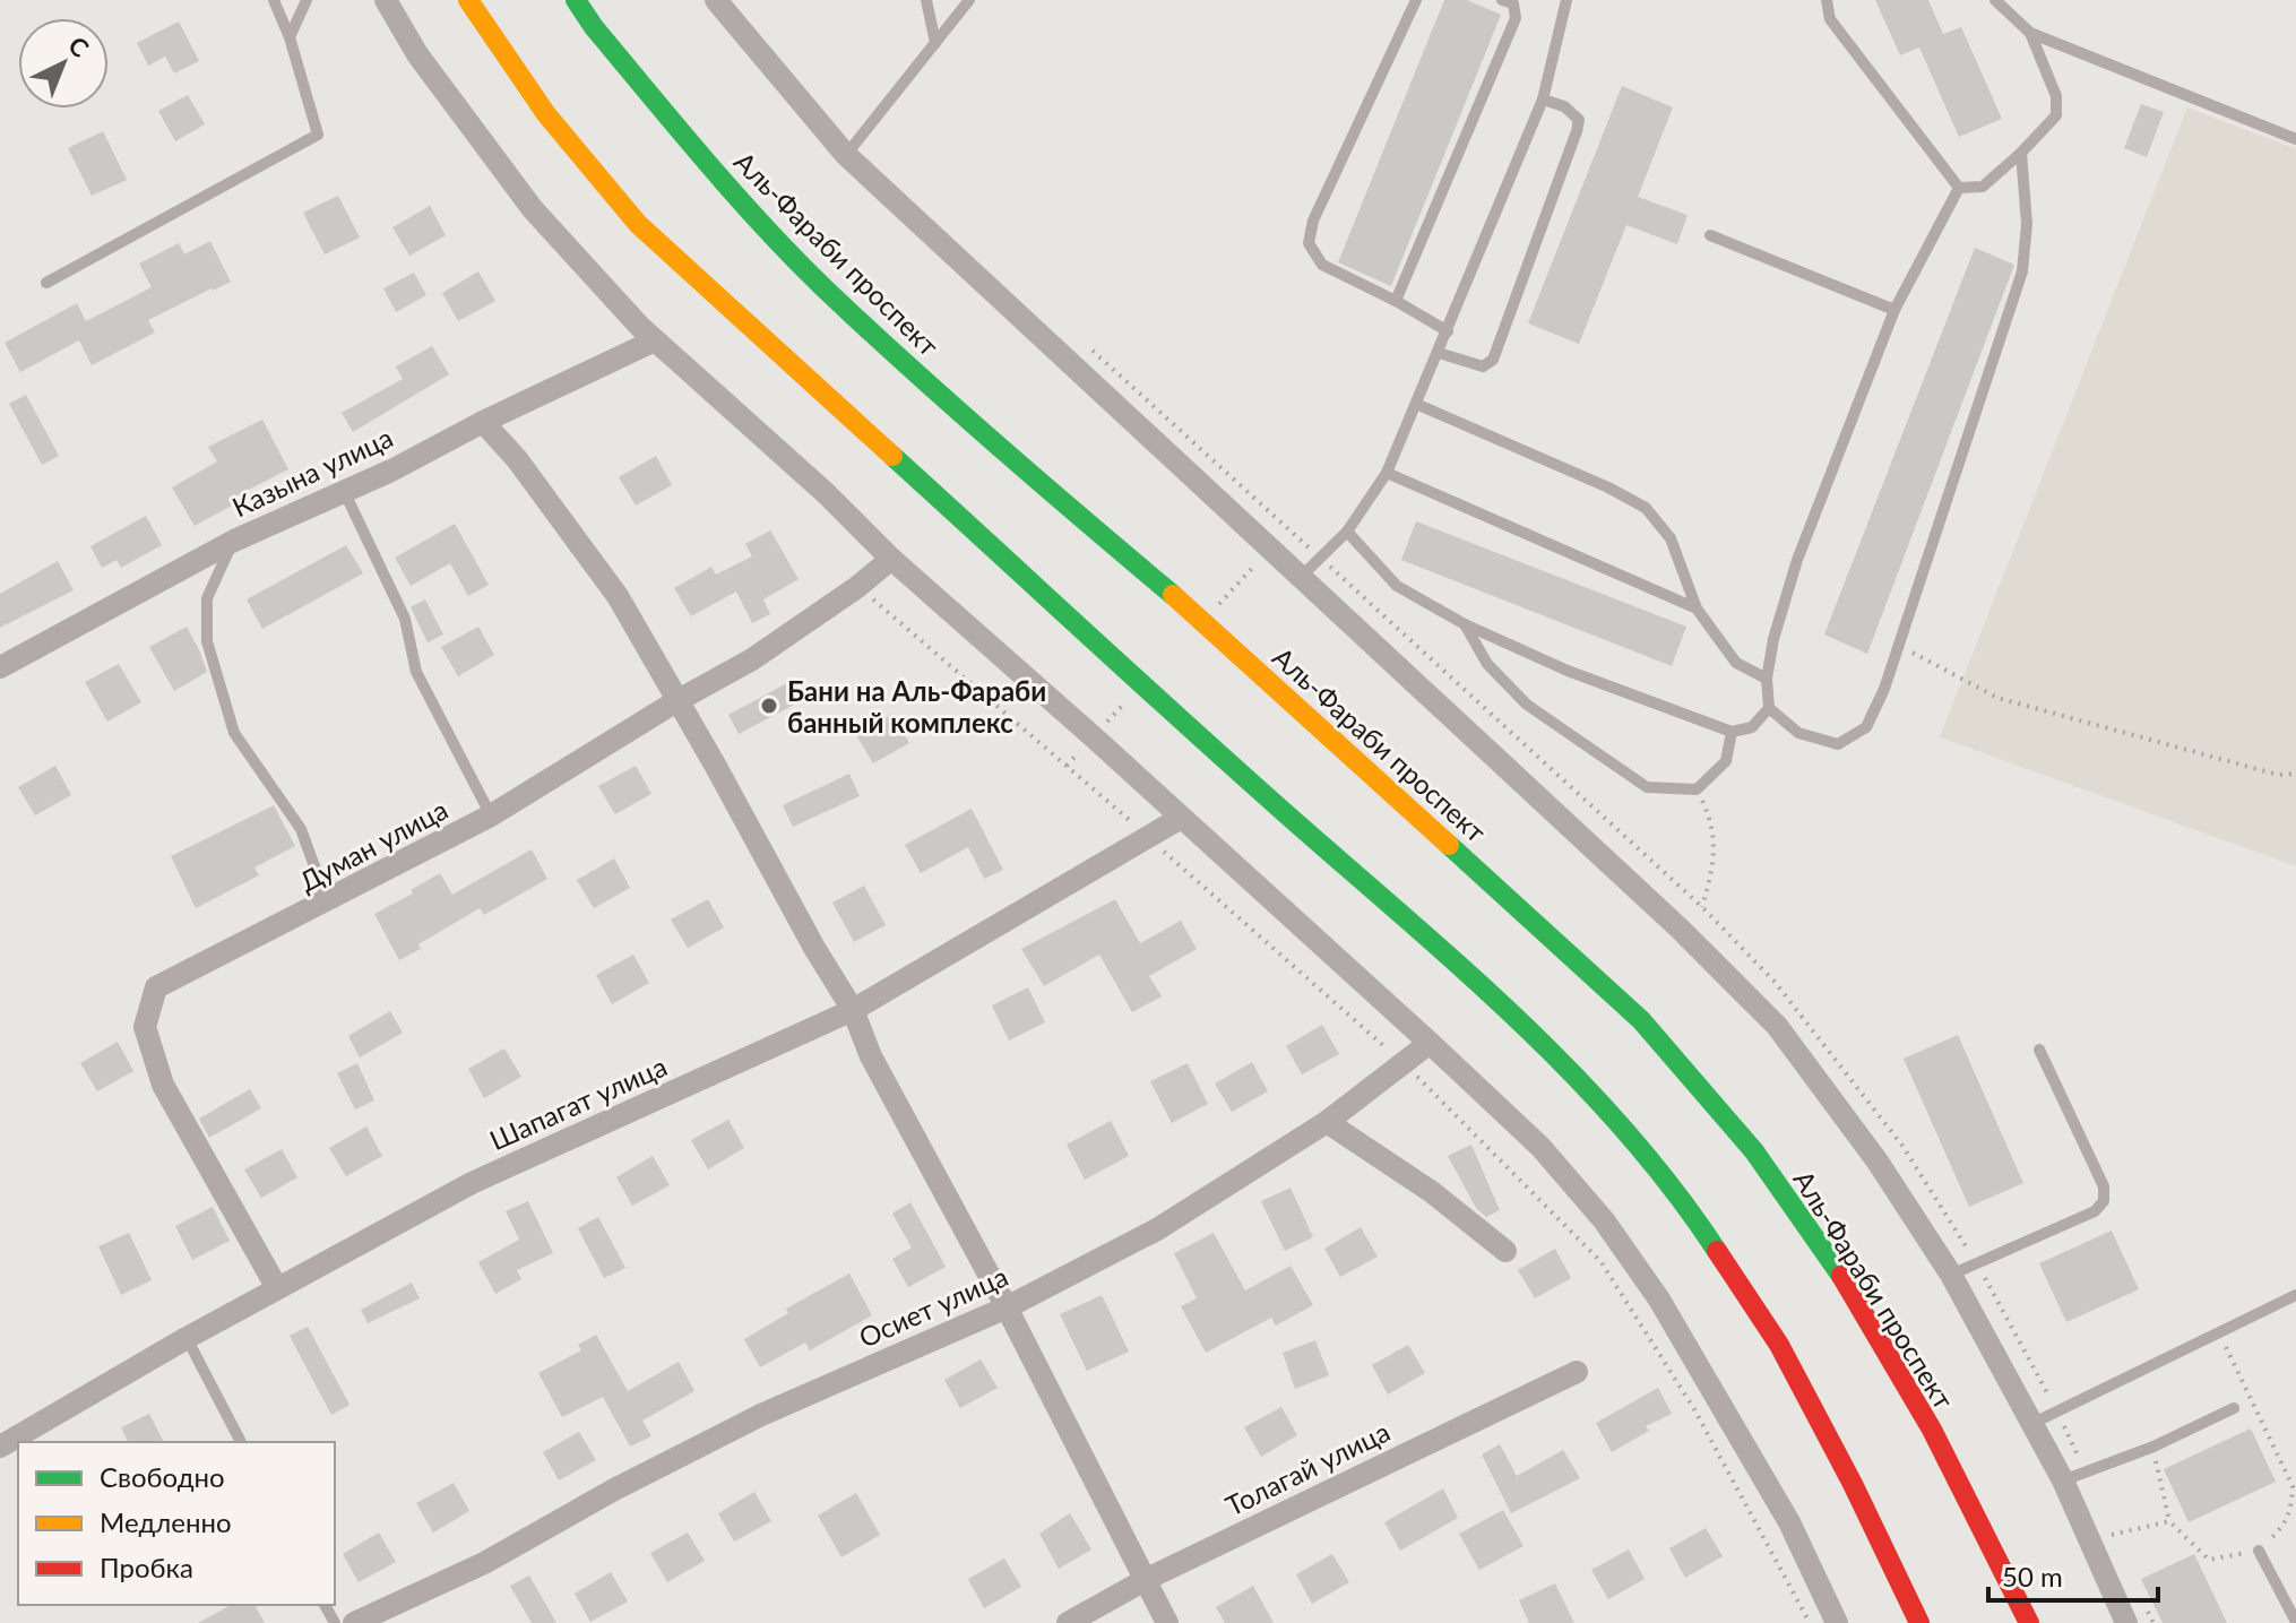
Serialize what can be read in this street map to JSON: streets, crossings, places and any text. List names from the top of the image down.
{
  "streets": {
    "street": [
      "Аль-Фараби проспект",
      "Казына улица",
      "Думан улица",
      "Шапагат улица",
      "Осиет улица",
      "Толагай улица"
    ]
  },
  "crossings": [
    ["Думан улица", "Шапагат улица"]
  ],
  "places": ["Бани на Аль-Фараби банный комплекс"],
  "legend": ["Свободно", "Медленно", "Пробка"],
  "scale_bar": "50 m",
  "north": "top right"
}
